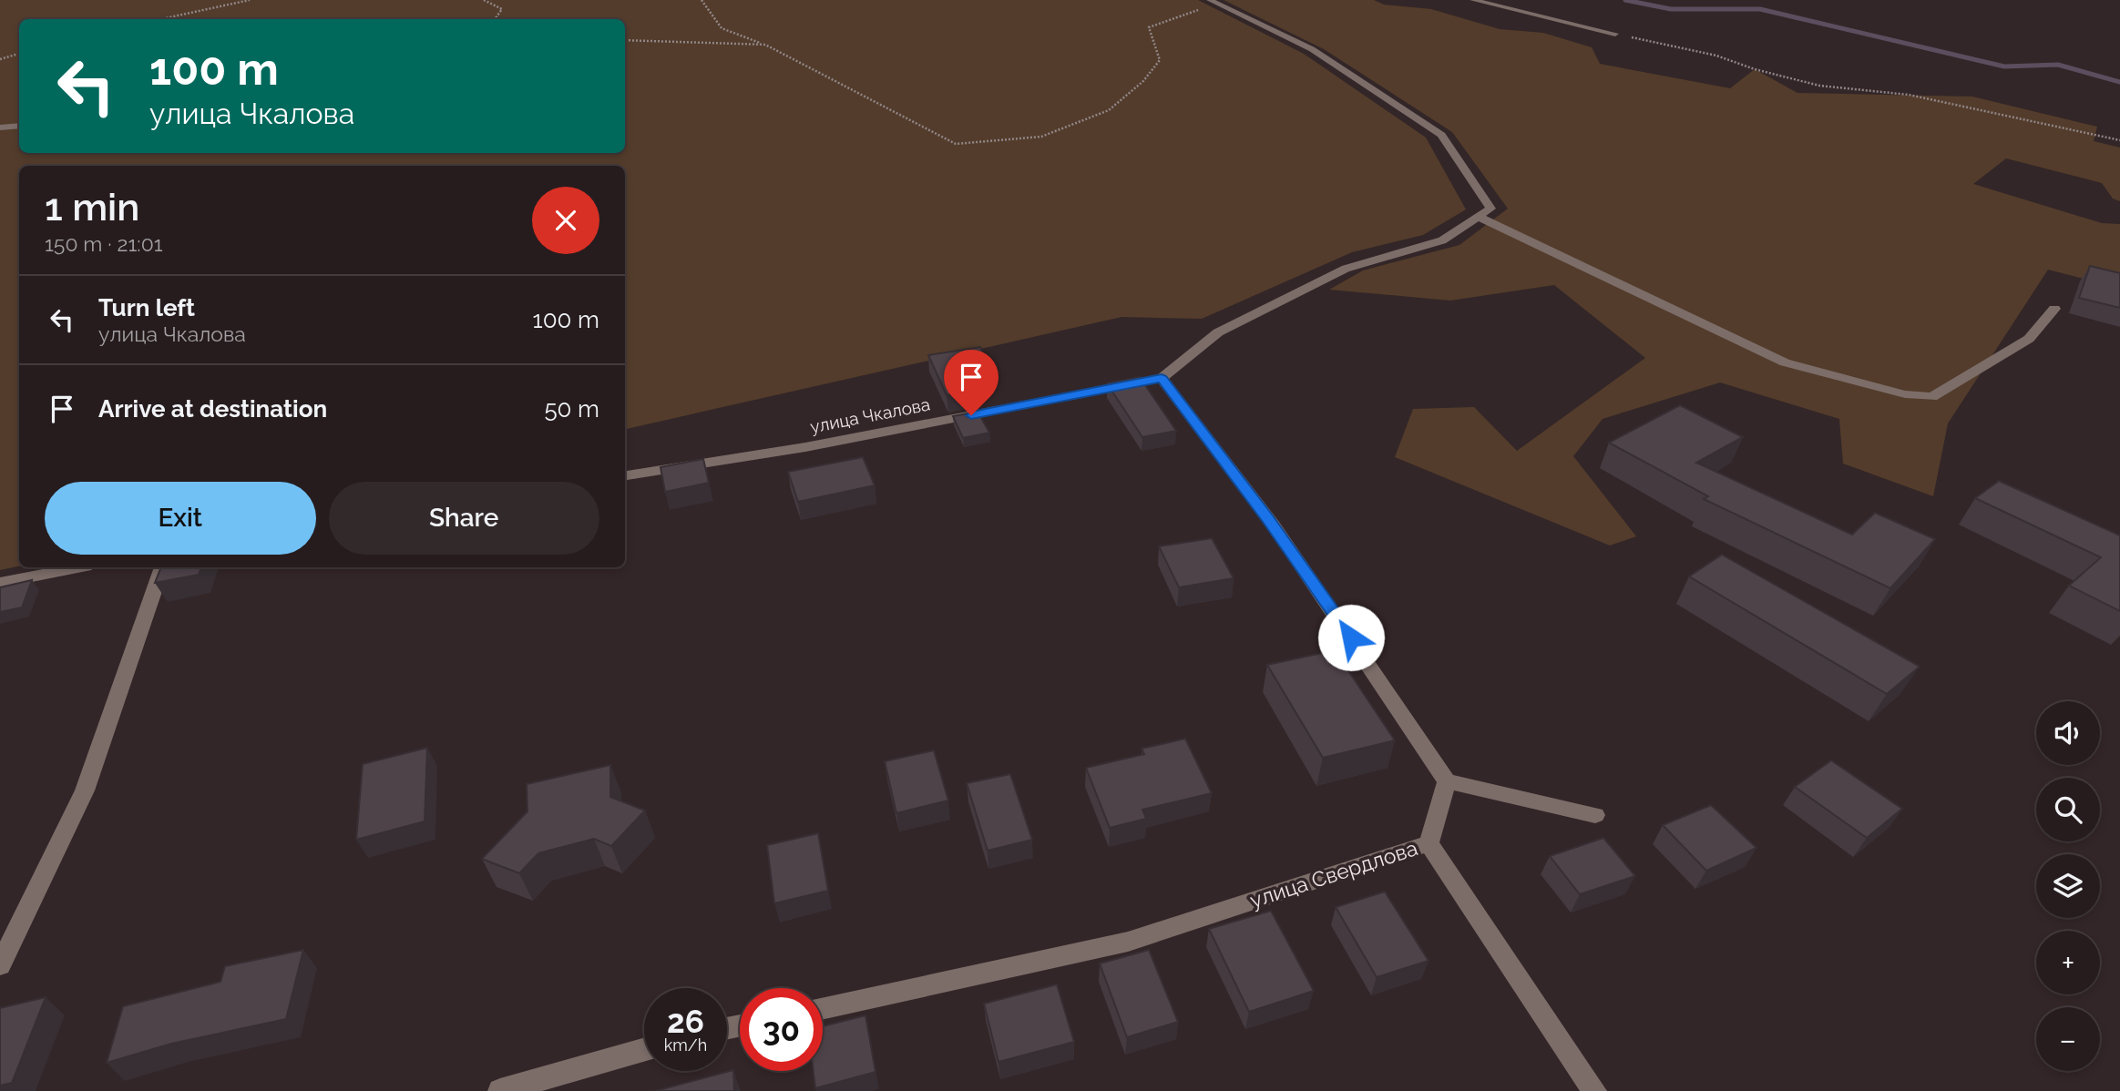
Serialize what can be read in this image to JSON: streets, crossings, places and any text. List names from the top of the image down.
{
  "streets": {
    "street": ["улица Чкалова", "улица Свердлова"]
  },
  "page": {
    "turn": ["100 m", "улица Чкалова"],
    "heading": ["1 min", "150 m · 21:01"],
    "list": [
      {
        "name": "Turn left",
        "note": "улица Чкалова",
        "value": "100 m"
      },
      {
        "name": "Arrive at destination",
        "value": "50 m"
      }
    ],
    "buttons": ["Exit", "Share"],
    "map_buttons": ["+", "−"],
    "speed": "26 km/h",
    "limit": "30"
  }
}
